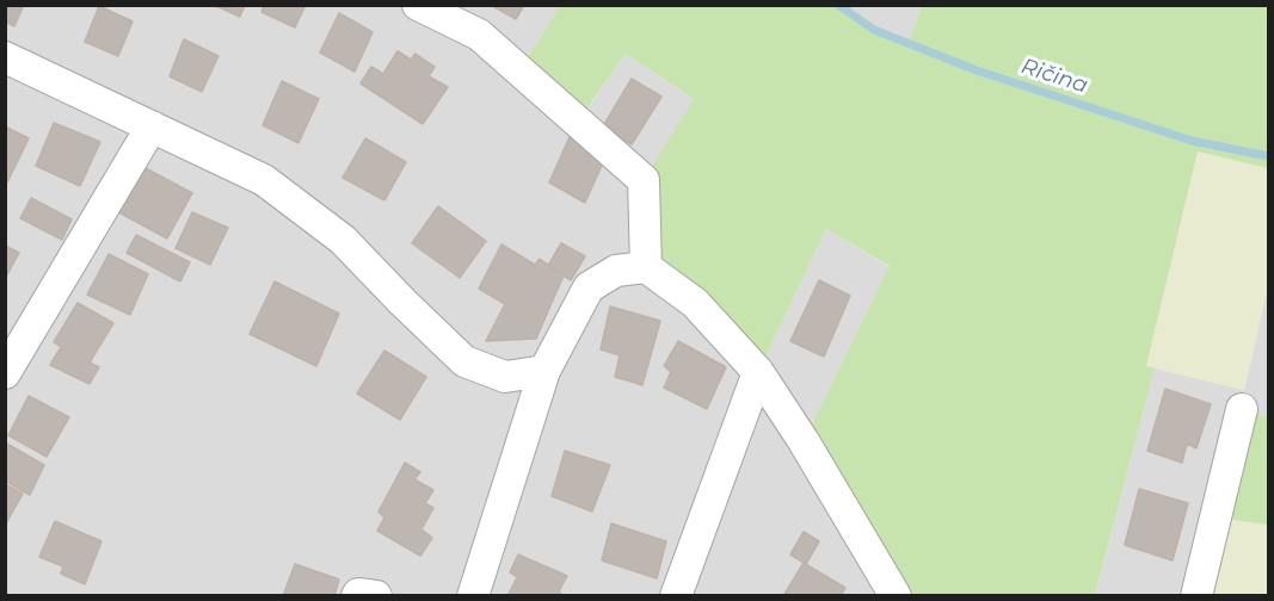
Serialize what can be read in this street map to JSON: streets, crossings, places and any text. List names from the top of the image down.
{
  "water": ["Ričina"]
}
